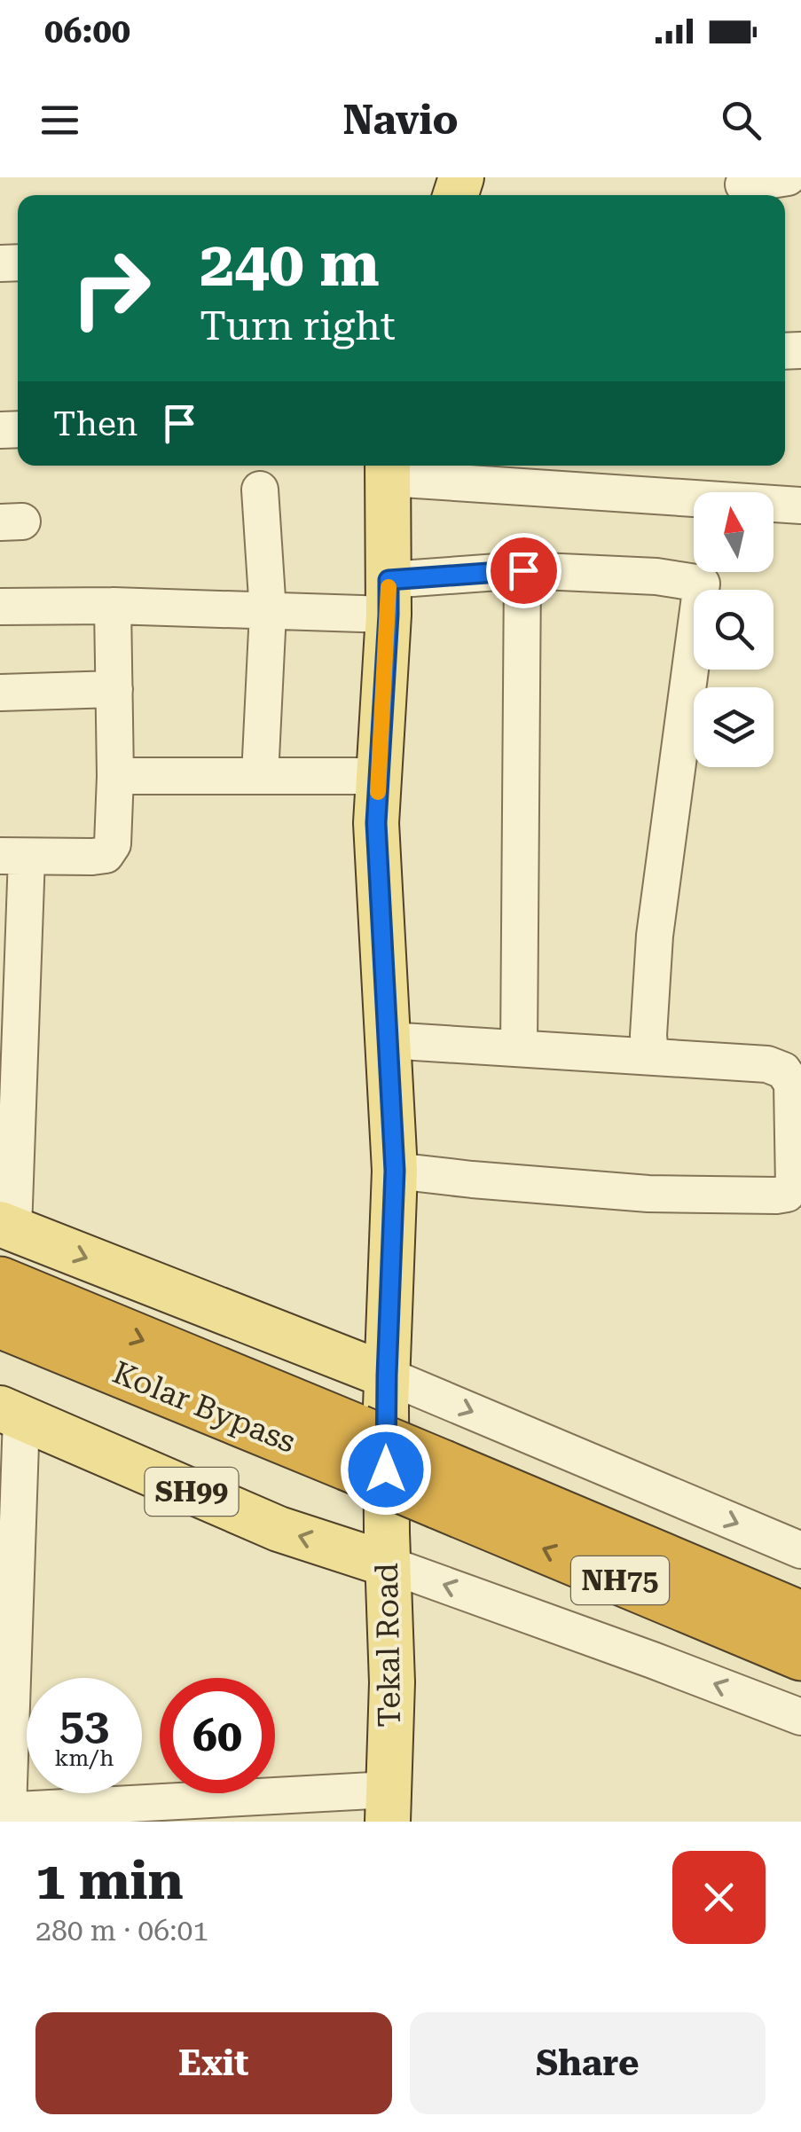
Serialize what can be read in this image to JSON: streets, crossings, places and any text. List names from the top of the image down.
{
  "streets": {
    "highway": ["Kolar Bypass", "NH75"],
    "main road": ["SH99", "Tekal Road"]
  },
  "crossings": [
    ["Kolar Bypass", "NH75"],
    ["SH99", "Tekal Road"]
  ],
  "north": "top",
  "page": {
    "status": "06:00",
    "header": "Navio",
    "turn": ["240 m", "Turn right"],
    "then": "Then",
    "speed": "53 km/h",
    "limit": "60",
    "heading": ["1 min", "280 m · 06:01"],
    "buttons": ["Exit", "Share"]
  }
}
